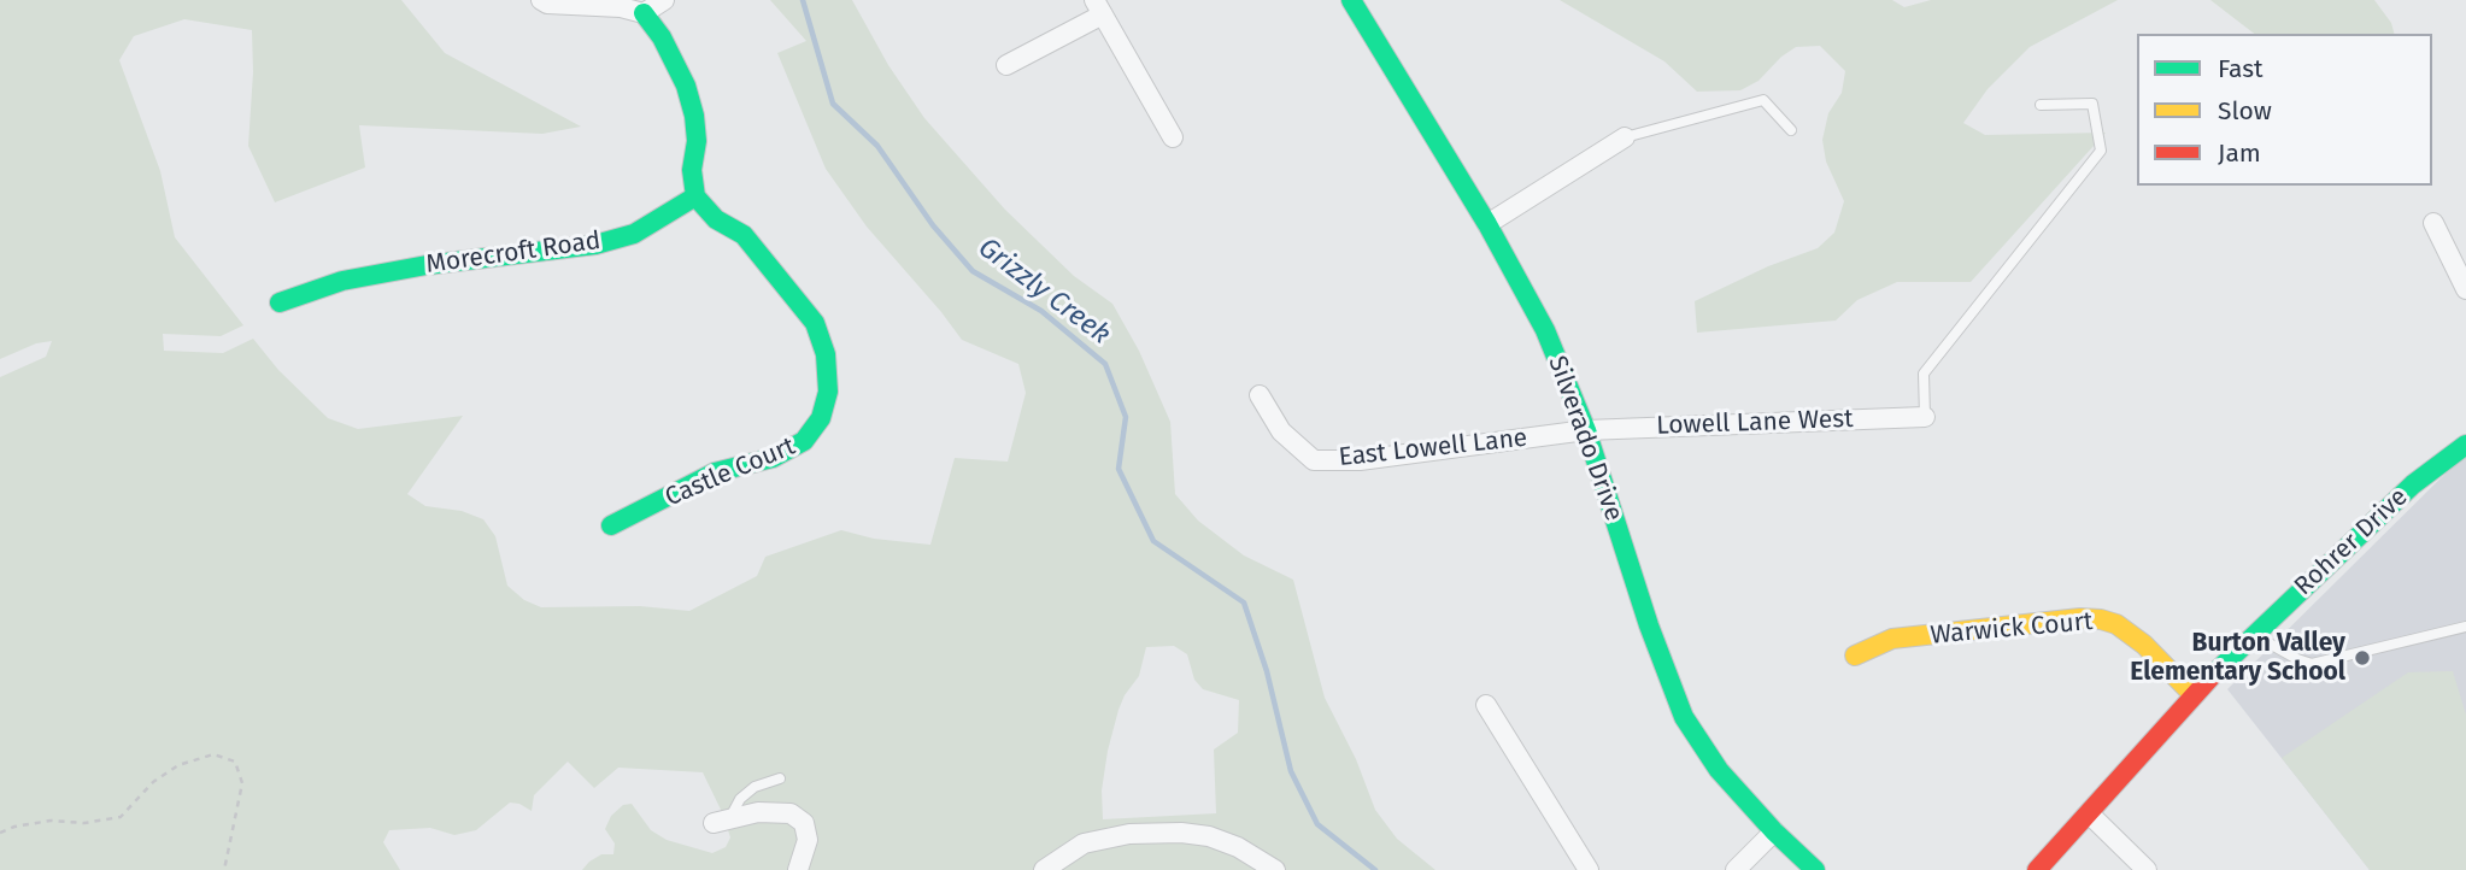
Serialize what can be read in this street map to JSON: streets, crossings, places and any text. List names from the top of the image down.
{
  "streets": {
    "street": [
      "Morecroft Road",
      "Lowell Lane West",
      "Silverado Drive",
      "East Lowell Lane",
      "Castle Court",
      "Rohrer Drive",
      "Warwick Court"
    ]
  },
  "crossings": [
    ["Morecroft Road", "Castle Court"],
    ["Lowell Lane West", "Silverado Drive"],
    ["Lowell Lane West", "East Lowell Lane"],
    ["Silverado Drive", "East Lowell Lane"],
    ["Rohrer Drive", "Warwick Court"]
  ],
  "water": ["Grizzly Creek"],
  "places": ["Burton Valley Elementary School"],
  "legend": ["Fast", "Slow", "Jam"]
}
